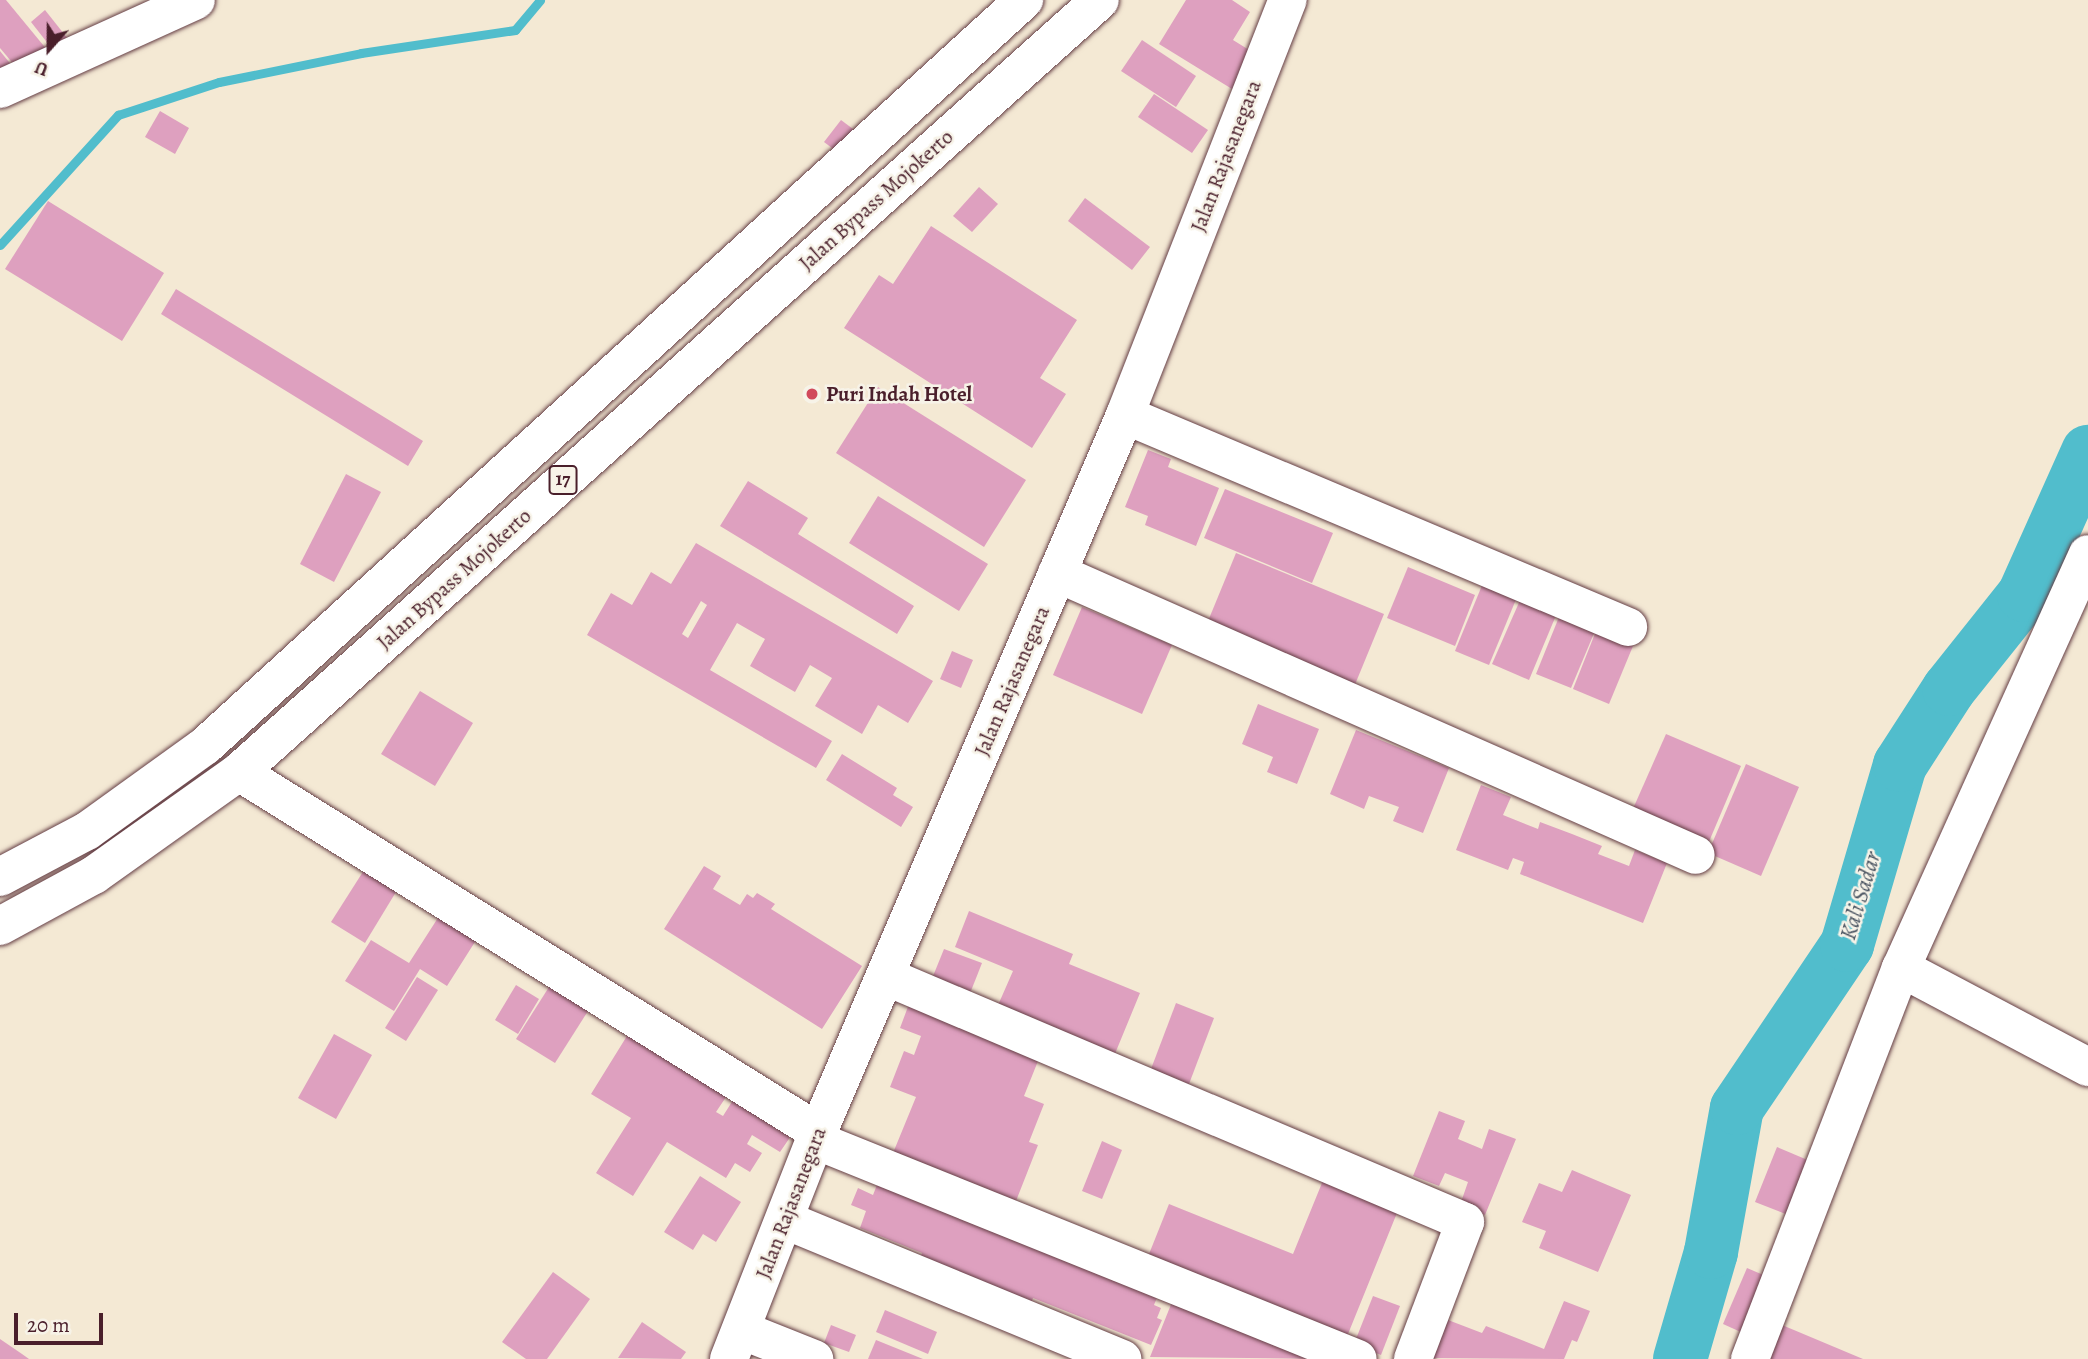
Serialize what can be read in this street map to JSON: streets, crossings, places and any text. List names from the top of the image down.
{
  "streets": {
    "main road": ["Jalan Rajasanegara", "Jalan Bypass Mojokerto", "17"]
  },
  "water": ["Kali Sadar"],
  "places": ["Puri Indah Hotel"],
  "scale_bar": "20 m",
  "north": "bottom"
}
